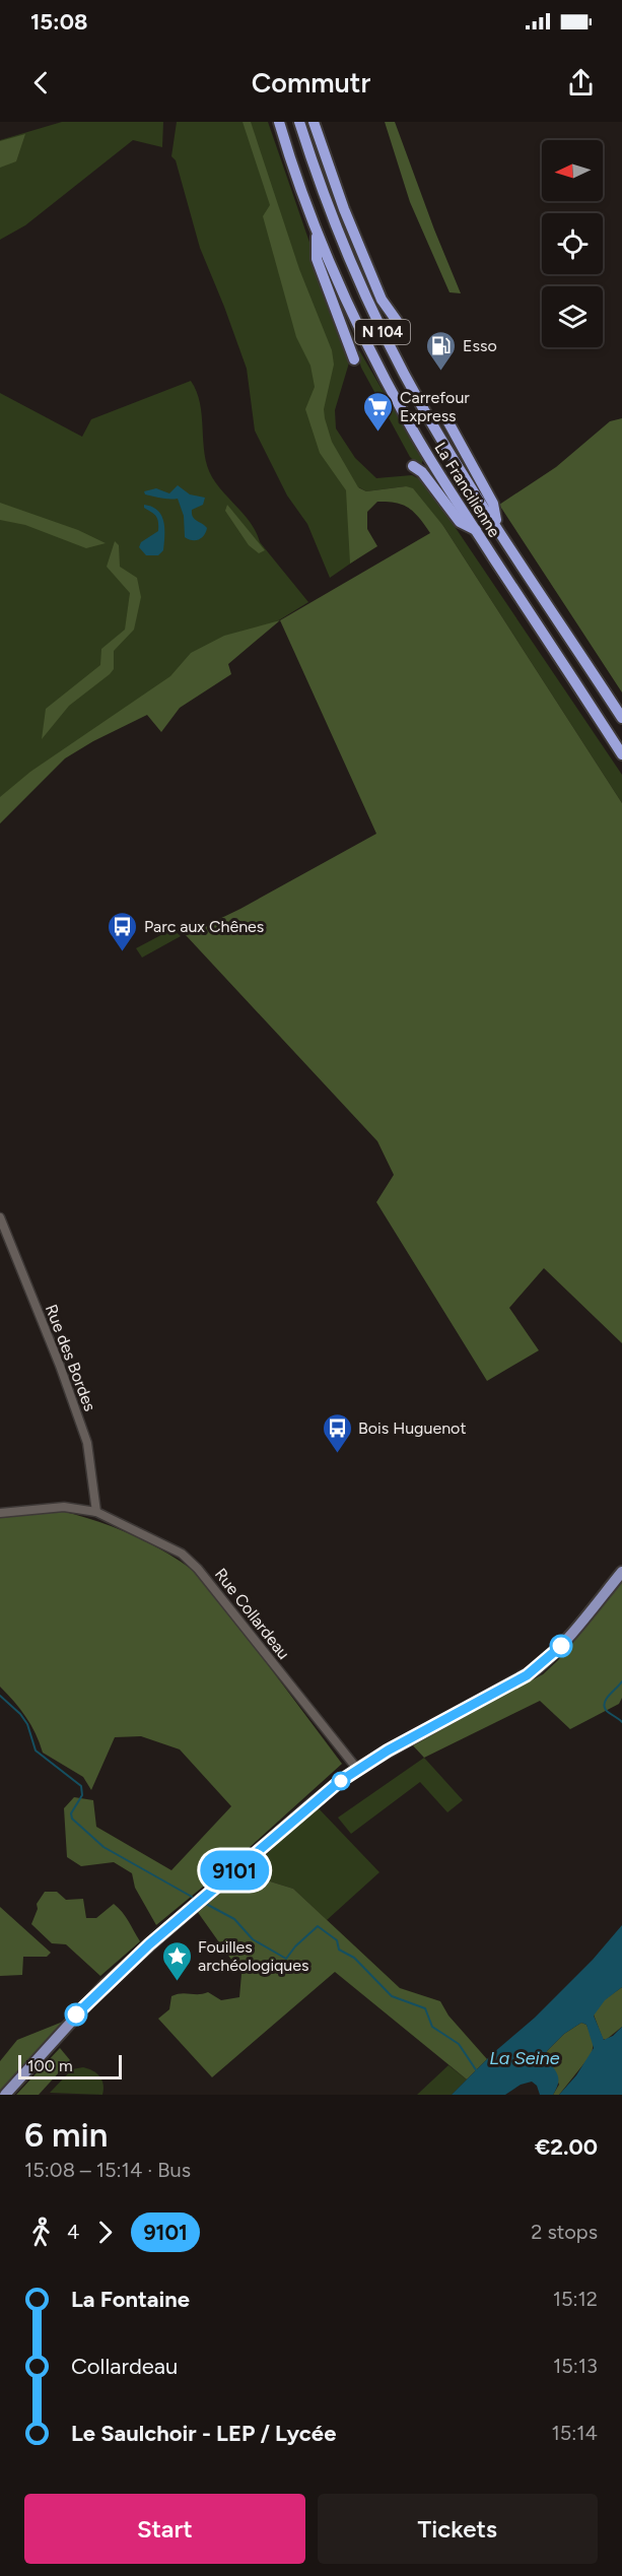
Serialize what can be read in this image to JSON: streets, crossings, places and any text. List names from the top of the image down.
{
  "streets": {
    "highway": ["N 104", "La Francilienne"],
    "street": ["Rue des Bordes", "Rue Collardeau"]
  },
  "crossings": [
    ["Rue des Bordes", "Rue Collardeau"]
  ],
  "water": ["La Seine"],
  "places": {
    "fuel station": ["Esso"],
    "supermarket": ["Carrefour Express"],
    "bus stop": ["Parc aux Chênes", "Bois Huguenot"],
    "place": ["Fouilles archéologiques"]
  },
  "lines": ["bus line 9101"],
  "scale_bar": "100 m",
  "north": "left",
  "page": {
    "status": "15:08",
    "header": "Commutr",
    "on_map": "9101",
    "scale": "100 m",
    "heading": ["6 min", "15:08 – 15:14 · Bus", "€2.00"],
    "legs": ["4", "9101", "2 stops"],
    "list": [
      {
        "name": "La Fontaine",
        "value": "15:12"
      },
      {
        "name": "Collardeau",
        "value": "15:13"
      },
      {
        "name": "Le Saulchoir - LEP / Lycée",
        "value": "15:14"
      }
    ],
    "buttons": ["Start", "Tickets"]
  }
}
